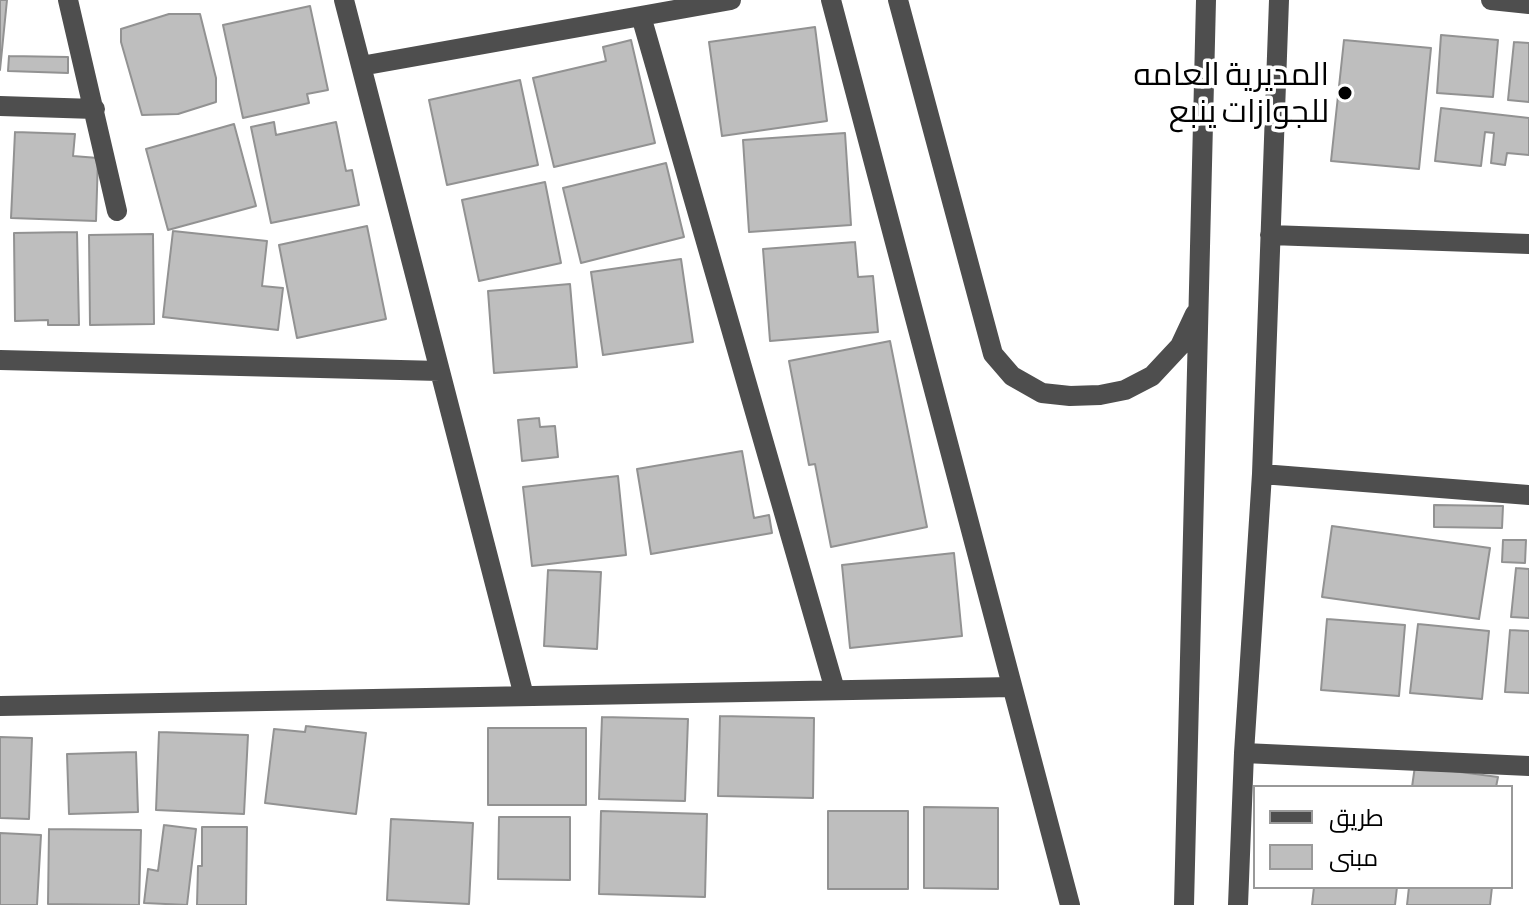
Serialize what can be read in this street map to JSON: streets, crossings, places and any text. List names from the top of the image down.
{
  "places": ["المديرية العامه للجوازات ينبع"],
  "legend": ["طريق", "مبنى"]
}
